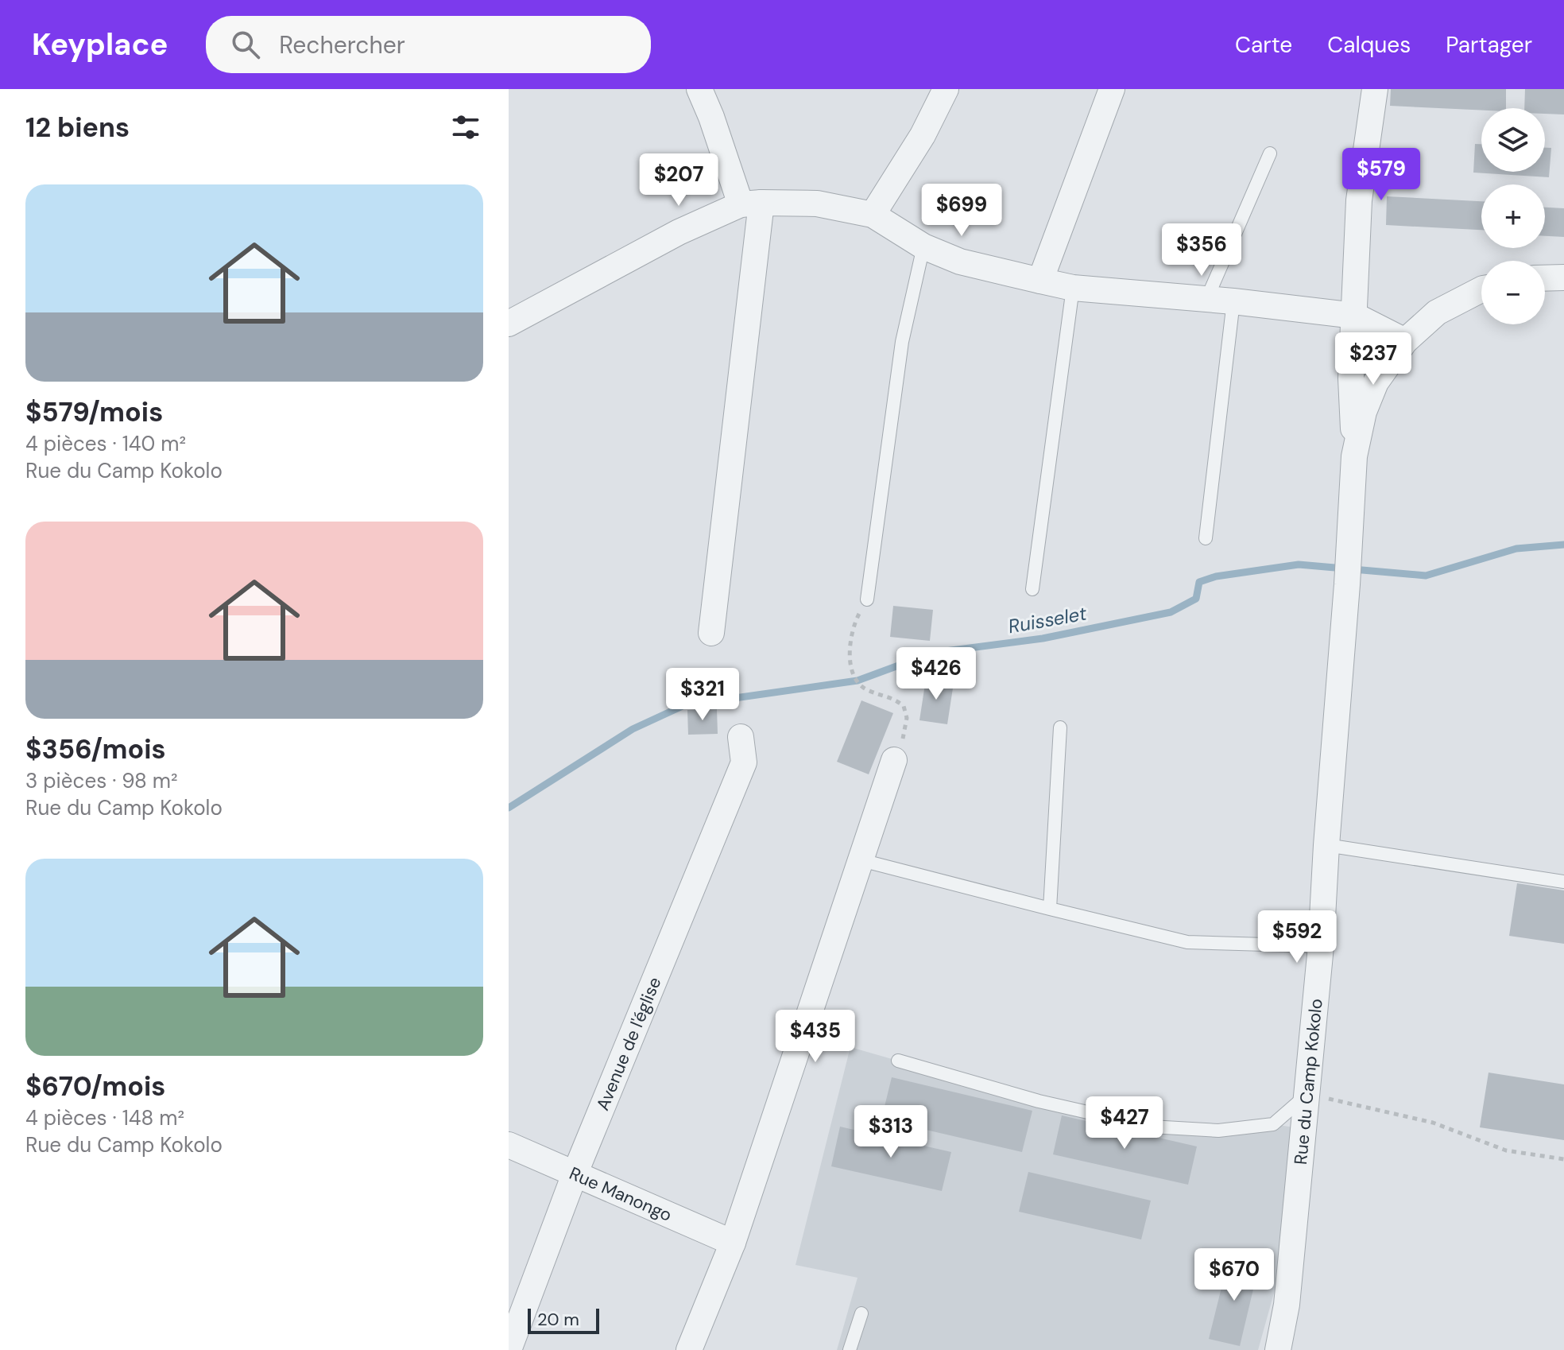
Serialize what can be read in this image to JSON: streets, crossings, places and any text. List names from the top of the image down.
{
  "streets": {
    "street": ["Avenue de l'église", "Rue du Camp Kokolo", "Rue Manongo"]
  },
  "crossings": [
    ["Avenue de l'église", "Rue Manongo"]
  ],
  "water": ["Ruisselet"],
  "scale_bar": "20 m",
  "page": {
    "header": "Keyplace",
    "search": "Rechercher",
    "nav": ["Carte", "Calques", "Partager"],
    "heading": "12 biens",
    "map_buttons": ["+", "−"],
    "price": [
      "$579",
      "$207",
      "$699",
      "$356",
      "$237",
      "$426",
      "$321",
      "$592",
      "$435",
      "$427",
      "$313",
      "$670"
    ],
    "list": [
      {
        "name": "$579/mois",
        "note": "4 pièces · 140 m² · Rue du Camp Kokolo"
      },
      {
        "name": "$356/mois",
        "note": "3 pièces · 98 m² · Rue du Camp Kokolo"
      },
      {
        "name": "$670/mois",
        "note": "4 pièces · 148 m² · Rue du Camp Kokolo"
      }
    ],
    "scale": "20 m"
  }
}
